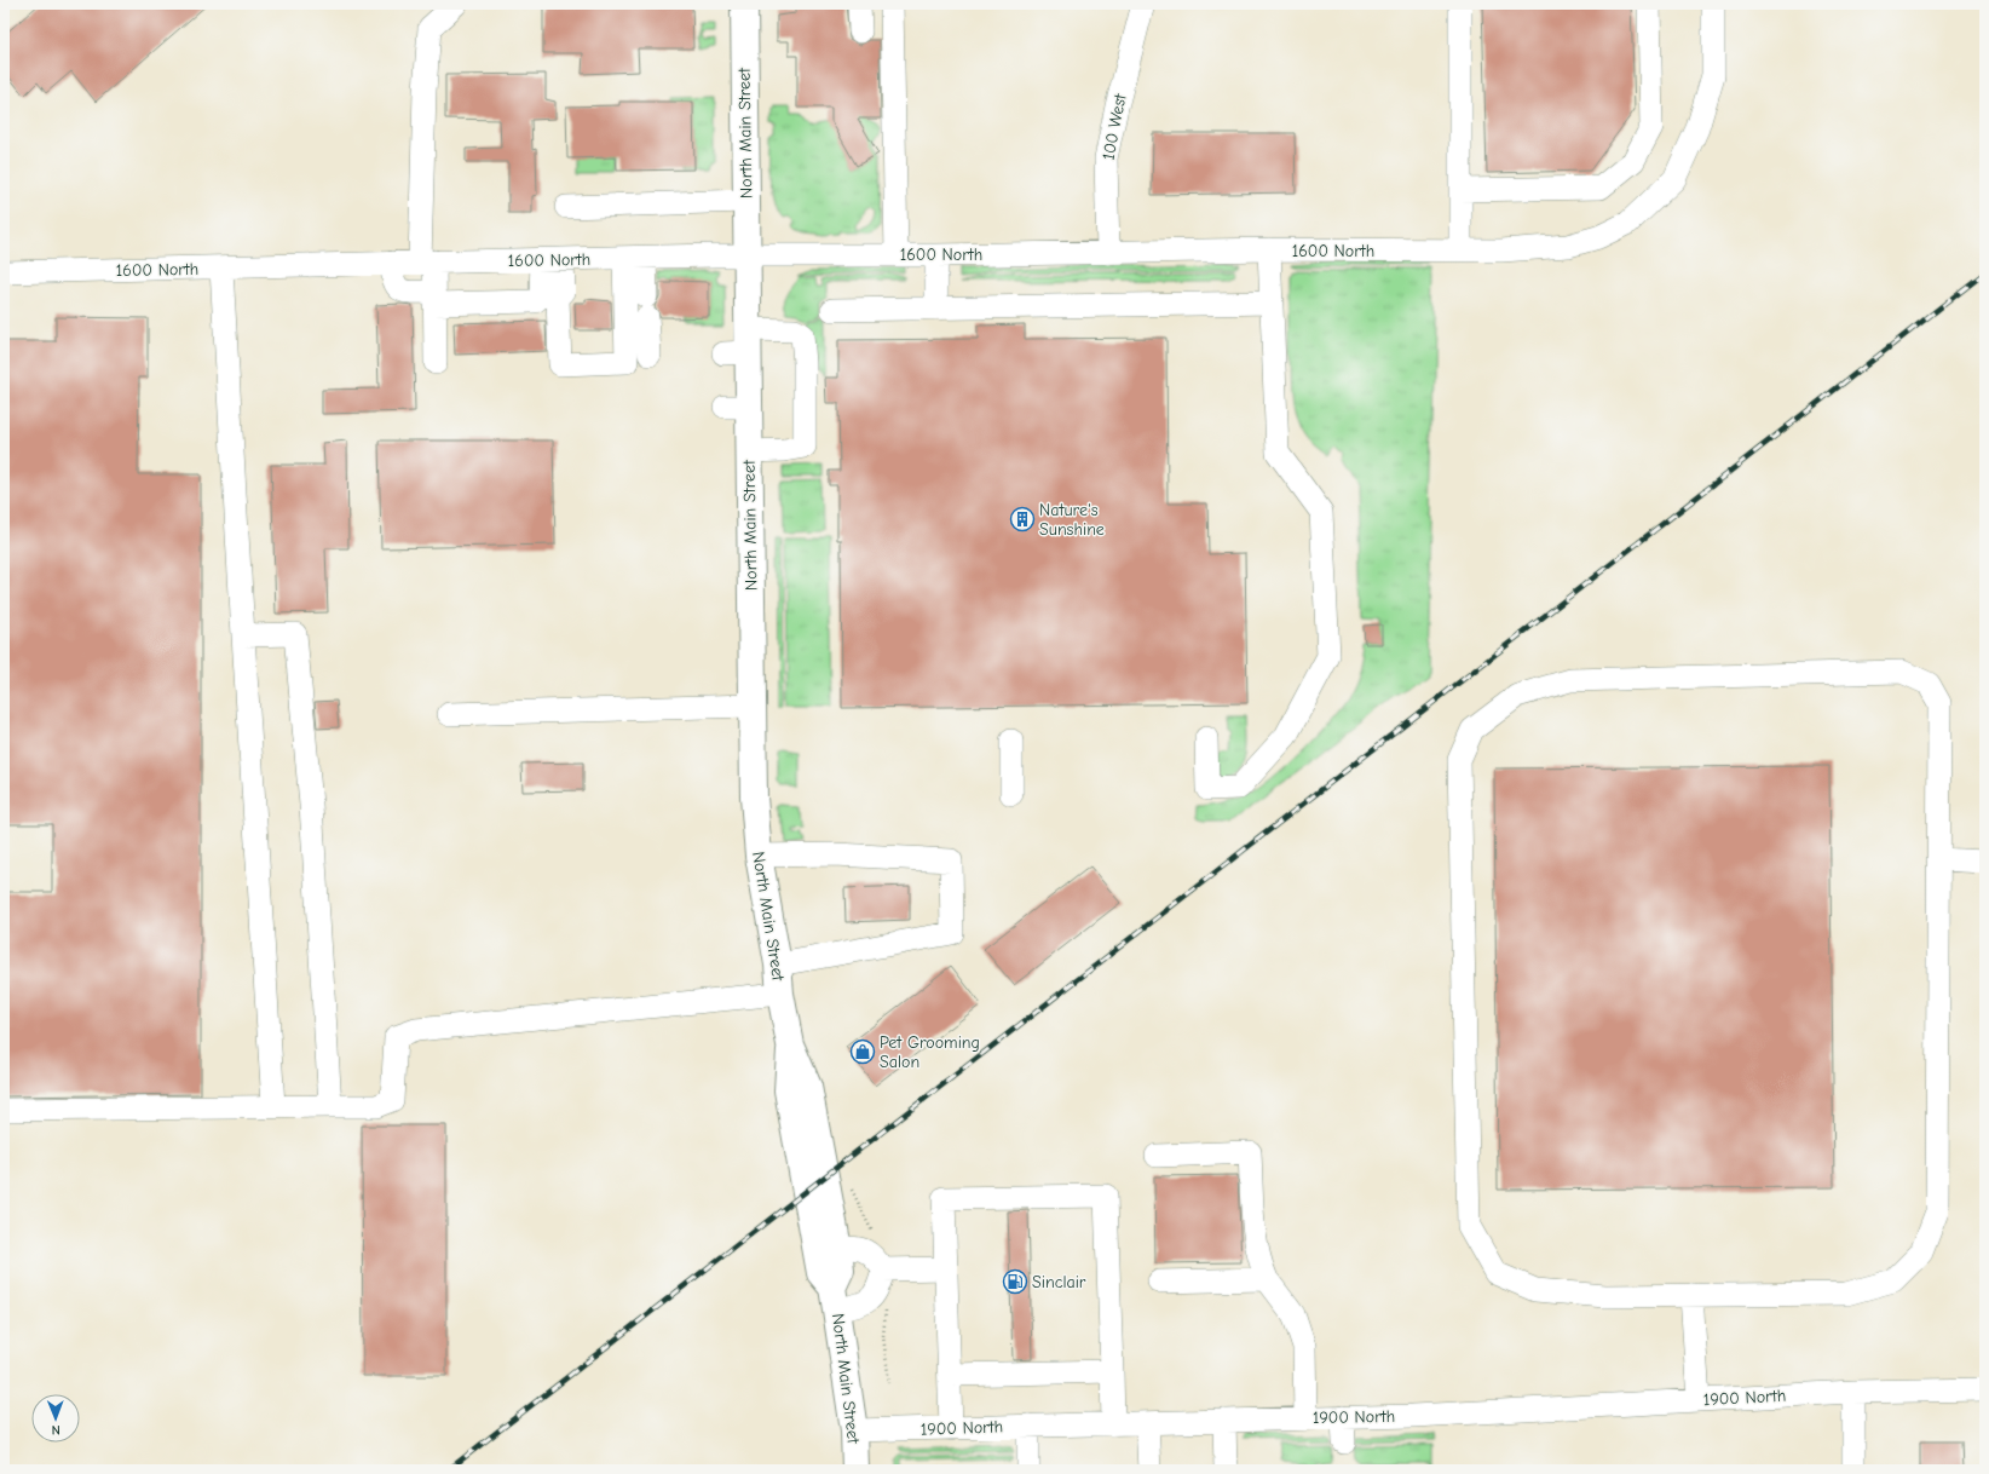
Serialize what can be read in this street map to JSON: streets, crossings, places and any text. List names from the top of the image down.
{
  "streets": {
    "main road": ["North Main Street"],
    "street": ["100 West", "1600 North", "1900 North"]
  },
  "crossings": [
    ["100 West", "1600 North"],
    ["North Main Street", "1600 North"],
    ["North Main Street", "1900 North"]
  ],
  "places": {
    "building": ["Nature's Sunshine"],
    "shop": ["Pet Grooming Salon"],
    "fuel station": ["Sinclair"]
  },
  "north": "bottom"
}
